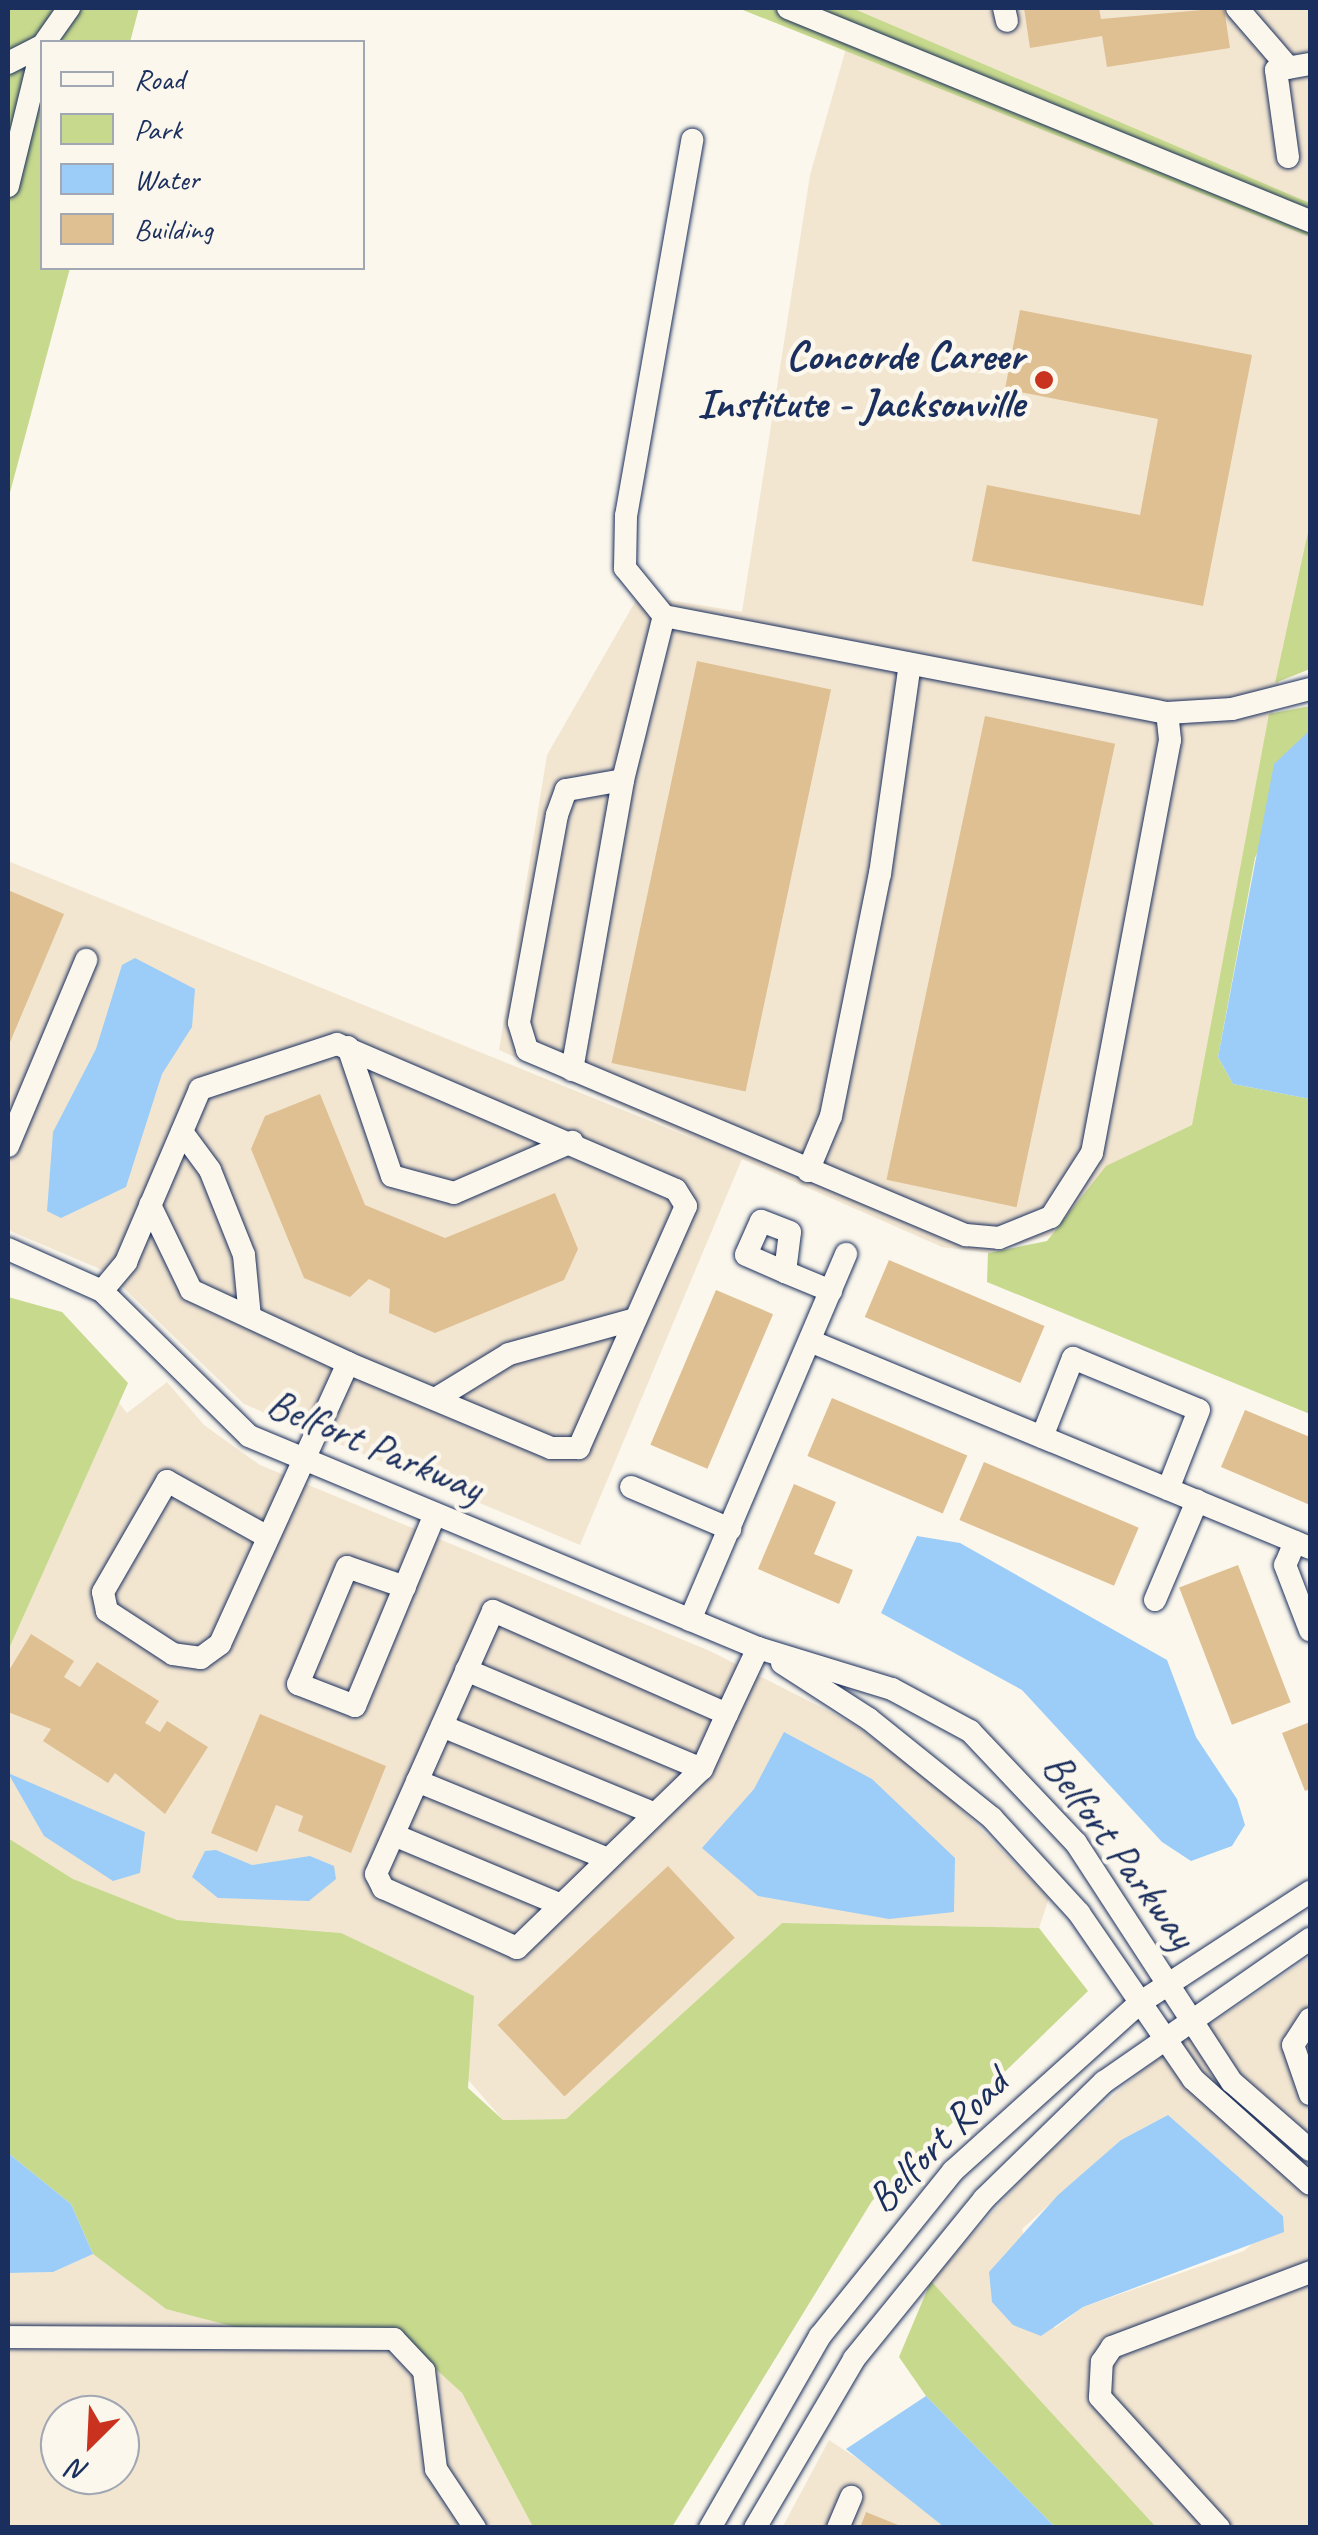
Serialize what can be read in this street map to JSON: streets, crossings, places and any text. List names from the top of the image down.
{
  "streets": {
    "street": ["Belfort Parkway", "Belfort Road"]
  },
  "crossings": [
    ["Belfort Parkway", "Belfort Road"]
  ],
  "places": ["Concorde Career Institute - Jacksonville"],
  "legend": [
    "Road",
    "Park",
    "Water",
    "Building"
  ],
  "north": "bottom left"
}
